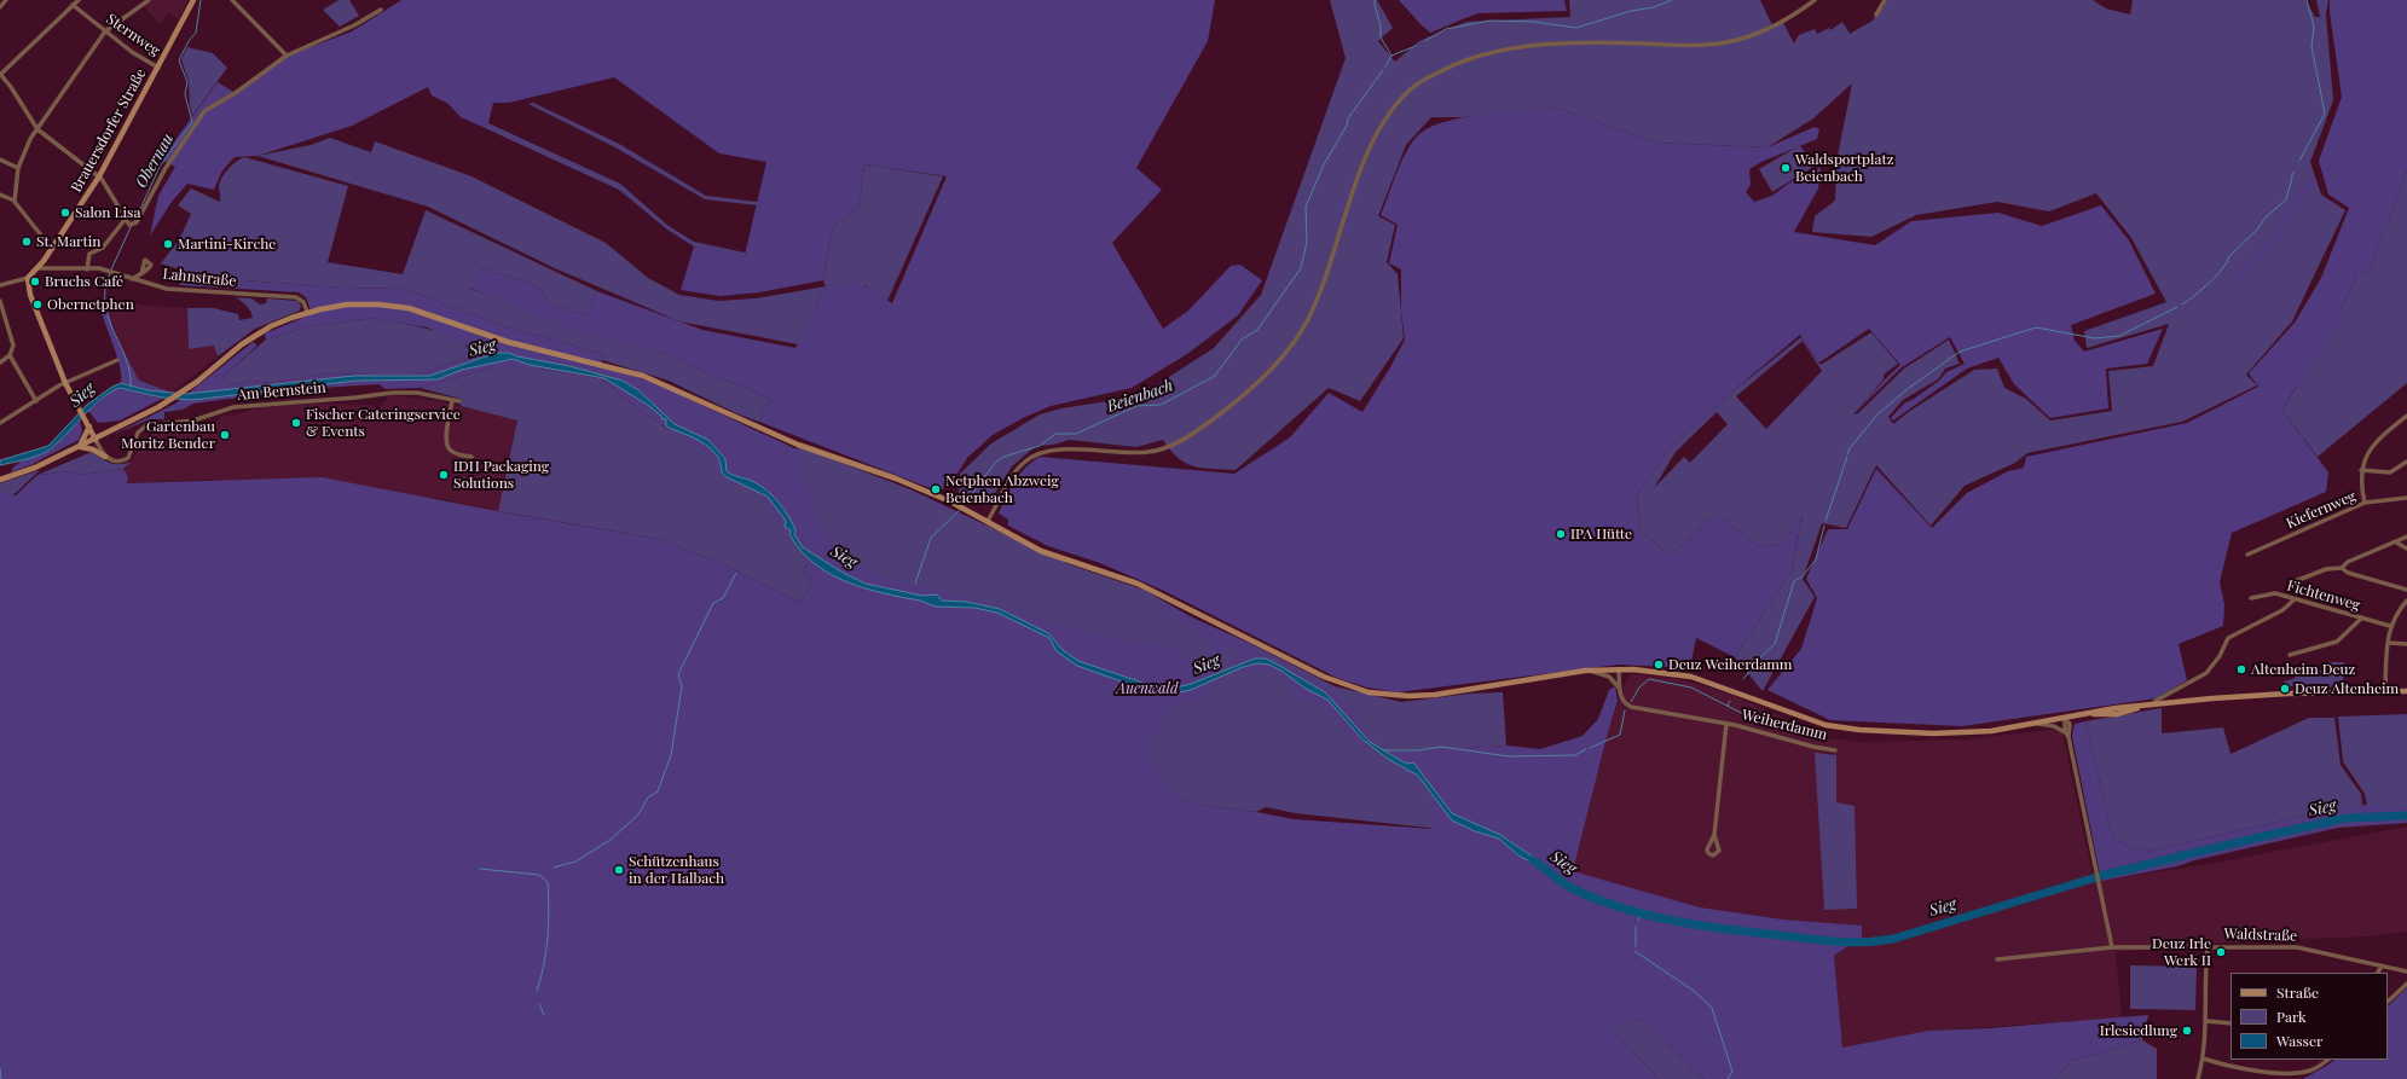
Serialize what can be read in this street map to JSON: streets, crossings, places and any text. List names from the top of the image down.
{
  "streets": {
    "main road": ["Brauersdorfer Straße"],
    "street": [
      "Sternweg",
      "Lahnstraße",
      "Am Bernstein",
      "Kiefernweg",
      "Fichtenweg",
      "Weiherdamm",
      "Waldstraße"
    ]
  },
  "crossings": [
    ["Sternweg", "Brauersdorfer Straße"],
    ["Brauersdorfer Straße", "Lahnstraße"]
  ],
  "water": ["Obernau", "Sieg", "Beienbach"],
  "parks": ["Auenwald"],
  "places": [
    "Waldsportplatz Beienbach",
    "Salon Lisa",
    "St. Martin",
    "Martini-Kirche",
    "Bruchs Café",
    "Obernetphen",
    "Fischer Cateringservice & Events",
    "Gartenbau Moritz Bender",
    "IDH Packaging Solutions",
    "Netphen Abzweig Beienbach",
    "IPA Hütte",
    "Deuz Weiherdamm",
    "Altenheim Deuz",
    "Deuz Altenheim",
    "Schützenhaus in der Halbach",
    "Deuz Irle Werk II",
    "Irlesiedlung"
  ],
  "legend": ["Straße", "Park", "Wasser"]
}
